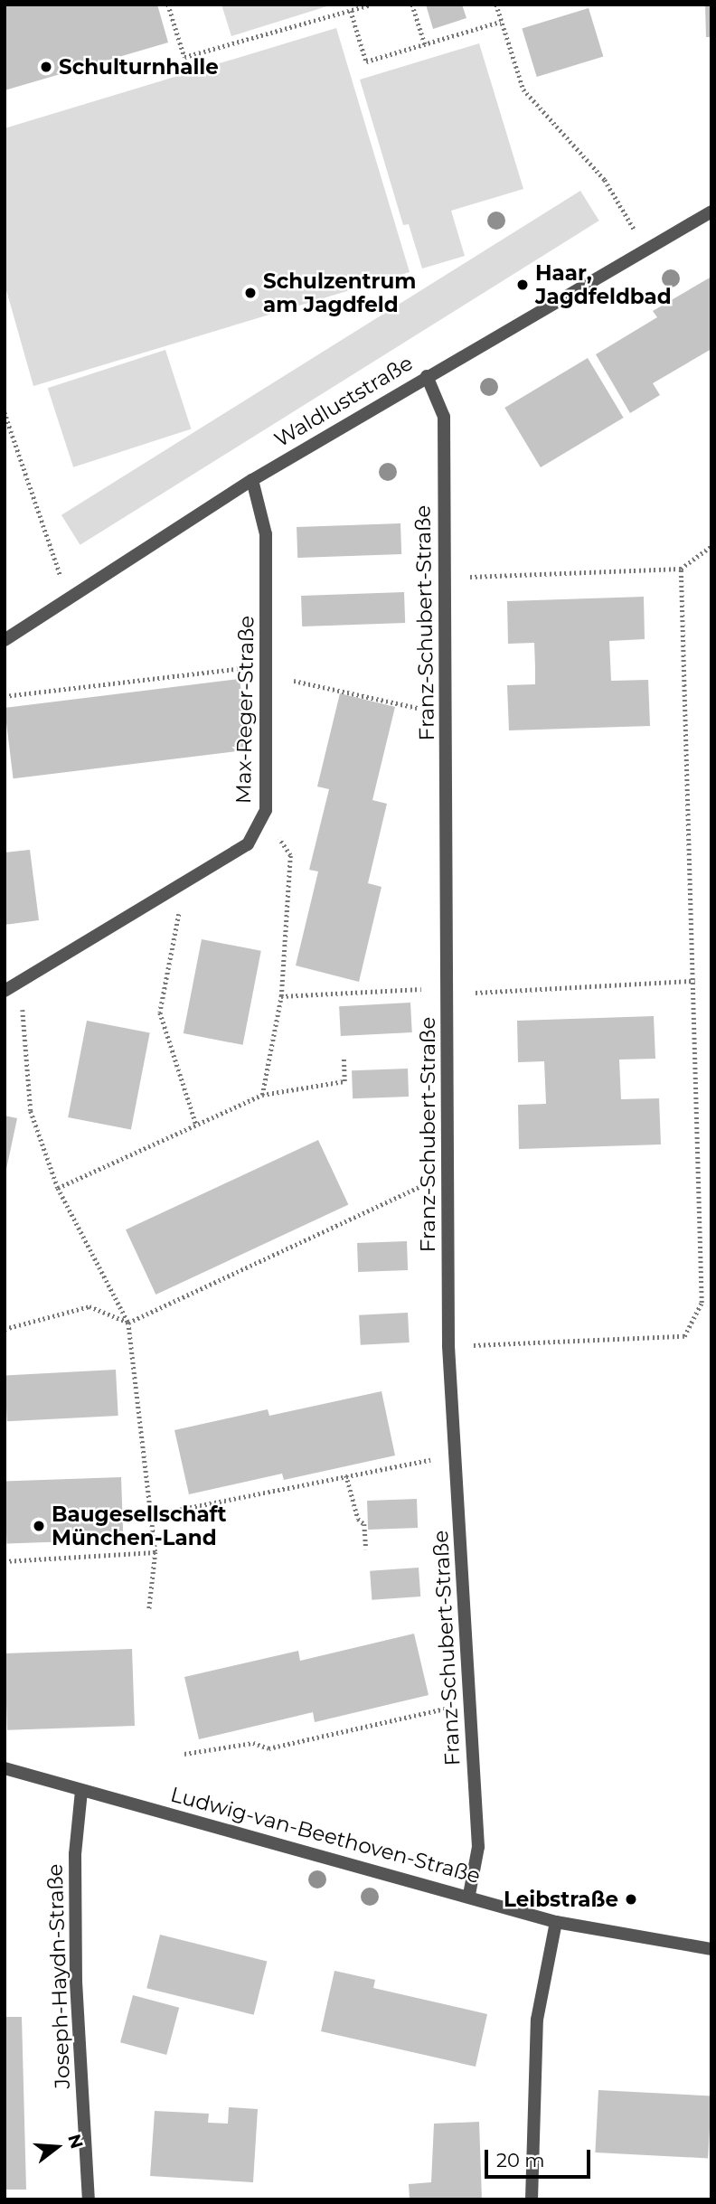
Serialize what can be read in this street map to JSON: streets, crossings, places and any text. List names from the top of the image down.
{
  "streets": {
    "street": [
      "Waldluststraße",
      "Franz-Schubert-Straße",
      "Max-Reger-Straße",
      "Ludwig-van-Beethoven-Straße",
      "Joseph-Haydn-Straße"
    ]
  },
  "crossings": [
    ["Waldluststraße", "Franz-Schubert-Straße"],
    ["Waldluststraße", "Max-Reger-Straße"],
    ["Franz-Schubert-Straße", "Ludwig-van-Beethoven-Straße"],
    ["Ludwig-van-Beethoven-Straße", "Joseph-Haydn-Straße"]
  ],
  "places": [
    "Schulturnhalle",
    "Haar, Jagdfeldbad",
    "Schulzentrum am Jagdfeld",
    "Baugesellschaft München-Land",
    "Leibstraße"
  ],
  "scale_bar": "20 m",
  "north": "right"
}
